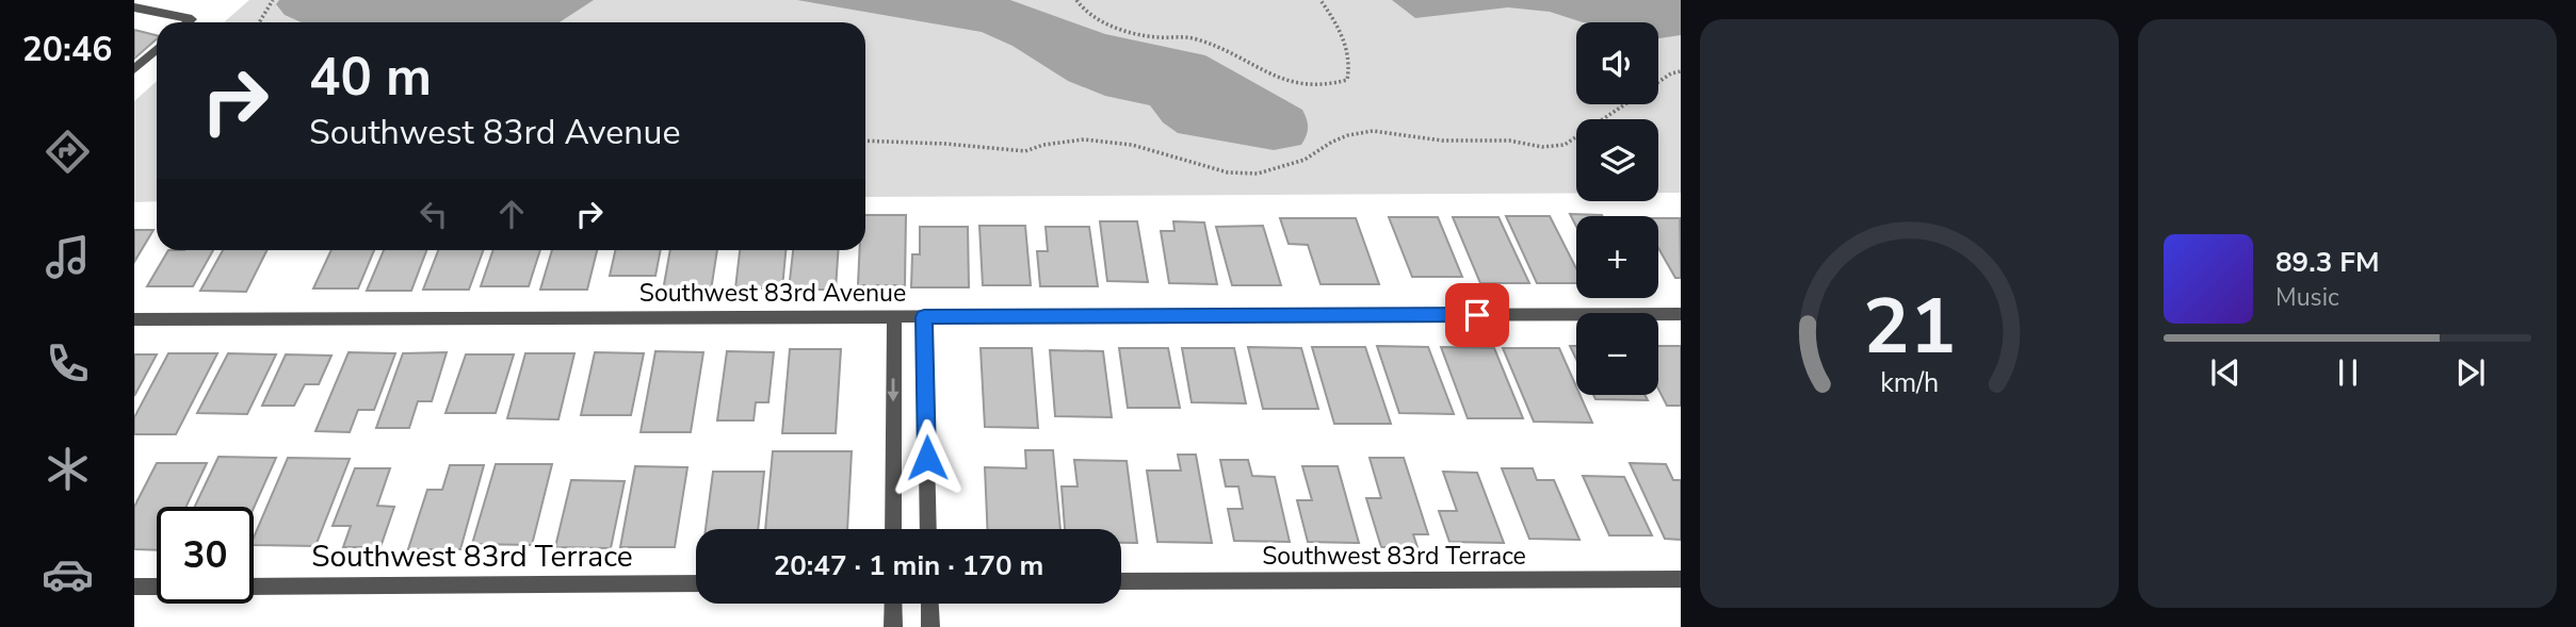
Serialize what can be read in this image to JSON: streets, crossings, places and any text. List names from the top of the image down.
{
  "streets": {
    "street": ["Southwest 83rd Avenue", "Southwest 83rd Terrace"]
  },
  "page": {
    "tabs": "20:46",
    "map_buttons": ["+", "−"],
    "turn": ["40 m", "Southwest 83rd Avenue"],
    "song": ["89.3 FM", "Music"],
    "limit": "30",
    "trip": "20:47 · 1 min · 170 m",
    "gauge": ["21", "km/h"]
  }
}
